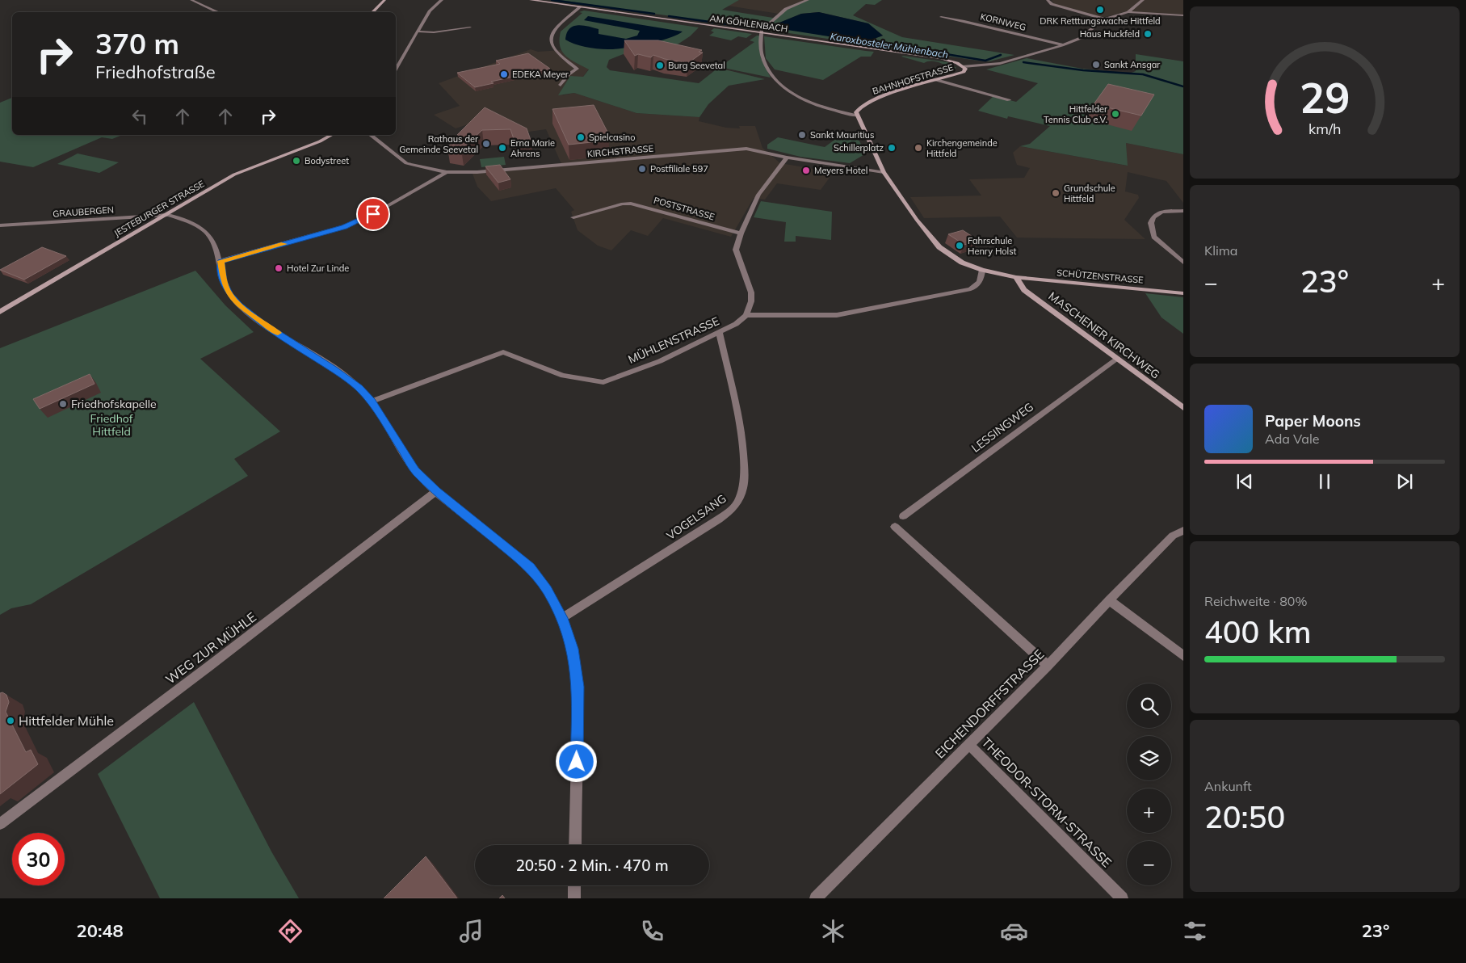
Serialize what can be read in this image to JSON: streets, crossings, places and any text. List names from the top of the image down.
{
  "streets": {
    "street": [
      "KORNWEG",
      "AM GÖHLENBACH",
      "BAHNHOFSTRASSE",
      "KIRCHSTRASSE",
      "JESTEBURGER STRASSE",
      "POSTSTRASSE",
      "GRAUBERGEN",
      "SCHÜTZENSTRASSE",
      "MASCHENER KIRCHWEG",
      "MÜHLENSTRASSE",
      "LESSINGWEG",
      "VOGELSANG",
      "WEG ZUR MÜHLE",
      "EICHENDORFFSTRASSE",
      "THEODOR-STORM-STRASSE"
    ]
  },
  "crossings": [
    ["KORNWEG", "BAHNHOFSTRASSE"],
    ["AM GÖHLENBACH", "BAHNHOFSTRASSE"],
    ["KIRCHSTRASSE", "SCHÜTZENSTRASSE"],
    ["JESTEBURGER STRASSE", "GRAUBERGEN"],
    ["GRAUBERGEN", "MÜHLENSTRASSE"],
    ["GRAUBERGEN", "VOGELSANG"],
    ["GRAUBERGEN", "WEG ZUR MÜHLE"],
    ["SCHÜTZENSTRASSE", "MASCHENER KIRCHWEG"],
    ["MASCHENER KIRCHWEG", "LESSINGWEG"],
    ["MÜHLENSTRASSE", "VOGELSANG"],
    ["EICHENDORFFSTRASSE", "THEODOR-STORM-STRASSE"]
  ],
  "water": ["Karoxbosteler Mühlenbach"],
  "parks": ["Friedhof Hittfeld"],
  "places": [
    "DRK Retttungswache Hittfeld",
    "Haus Huckfeld",
    "Sankt Ansgar",
    "Burg Seevetal",
    "EDEKA Meyer",
    "Hittfelder Tennis Club e.V.",
    "Sankt Mauritius",
    "Spielcasino",
    "Rathaus der Gemeinde Seevetal",
    "Erna Marie Ahrens",
    "Schillerplatz",
    "Kirchengemeinde Hittfeld",
    "Bodystreet",
    "Postfiliale 597",
    "Meyers Hotel",
    "Grundschule Hittfeld",
    "Fahrschule Henry Holst",
    "Hotel Zur Linde",
    "Friedhofskapelle",
    "Hittfelder Mühle"
  ],
  "page": {
    "turn": ["370 m", "Friedhofstraße"],
    "tile": [
      "Klima",
      ["Reichweite · 80%", "400 km"],
      ["Ankunft", "20:50"]
    ],
    "heat": ["−", "23°", "+"],
    "song": ["Paper Moons", "Ada Vale"],
    "map_buttons": ["+", "−"],
    "limit": "30",
    "trip": "20:50 · 2 Min. · 470 m",
    "tabs": ["20:48", "23°"],
    "gauge": ["29", "km/h"]
  }
}
